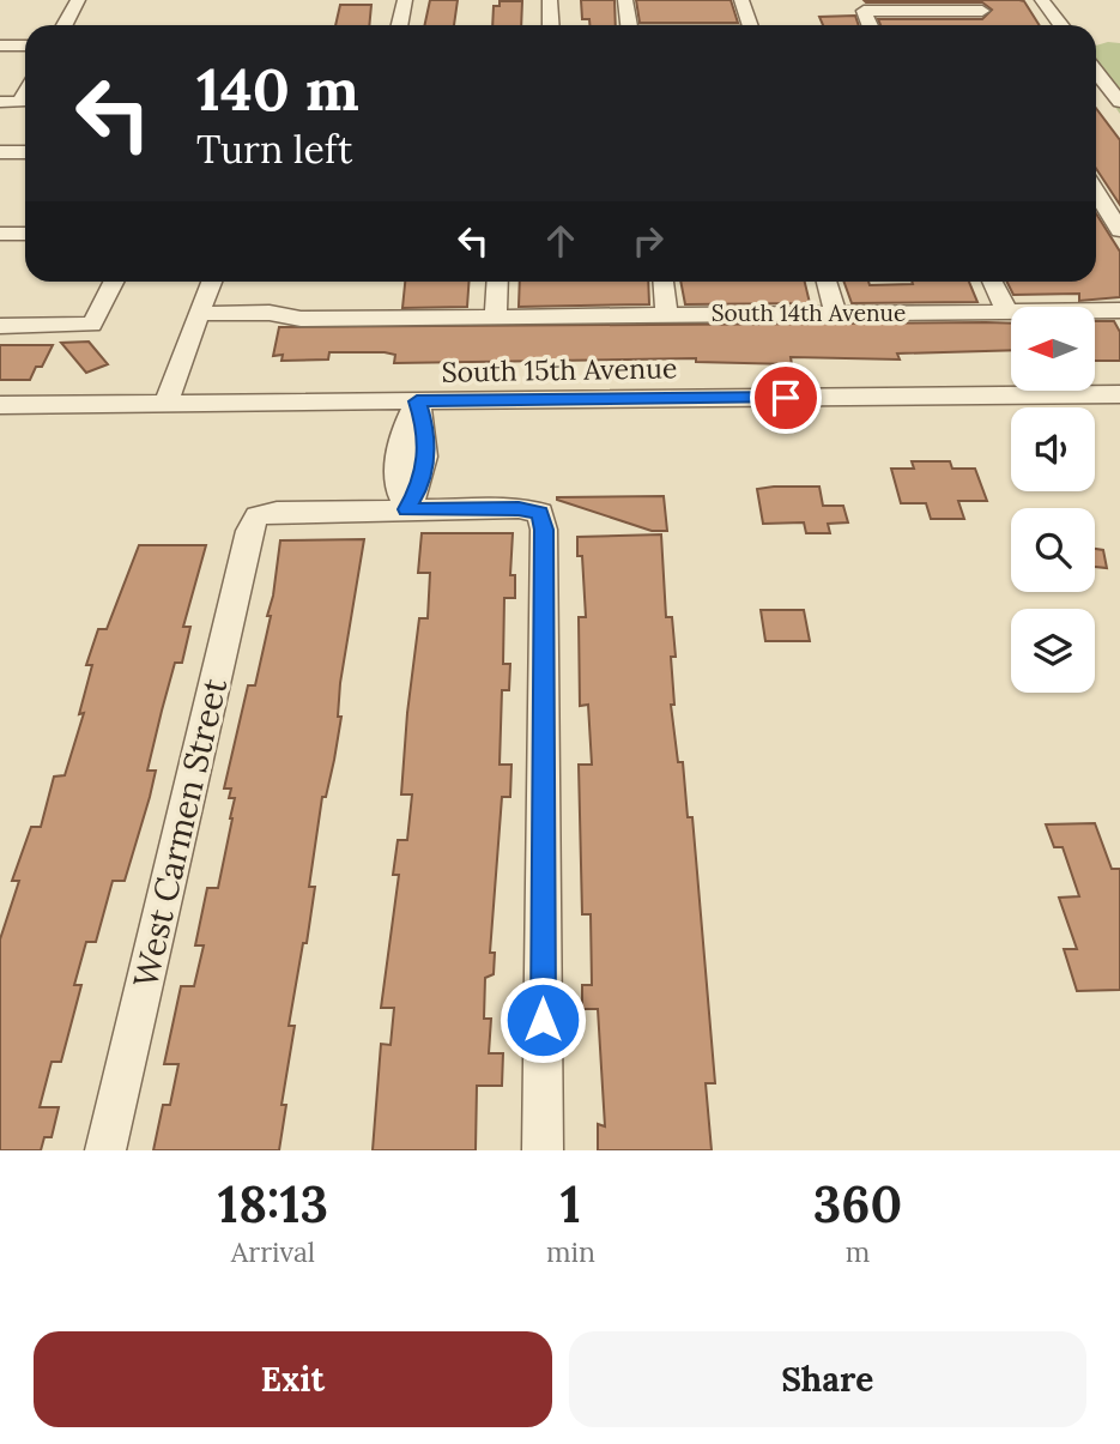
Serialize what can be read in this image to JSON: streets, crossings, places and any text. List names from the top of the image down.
{
  "streets": {
    "street": ["South 14th Avenue", "South 15th Avenue", "West Carmen Street"]
  },
  "north": "left",
  "page": {
    "turn": ["140 m", "Turn left"],
    "eta": [
      "18:13",
      "Arrival",
      "1",
      "min",
      "360",
      "m"
    ],
    "buttons": ["Exit", "Share"]
  }
}
